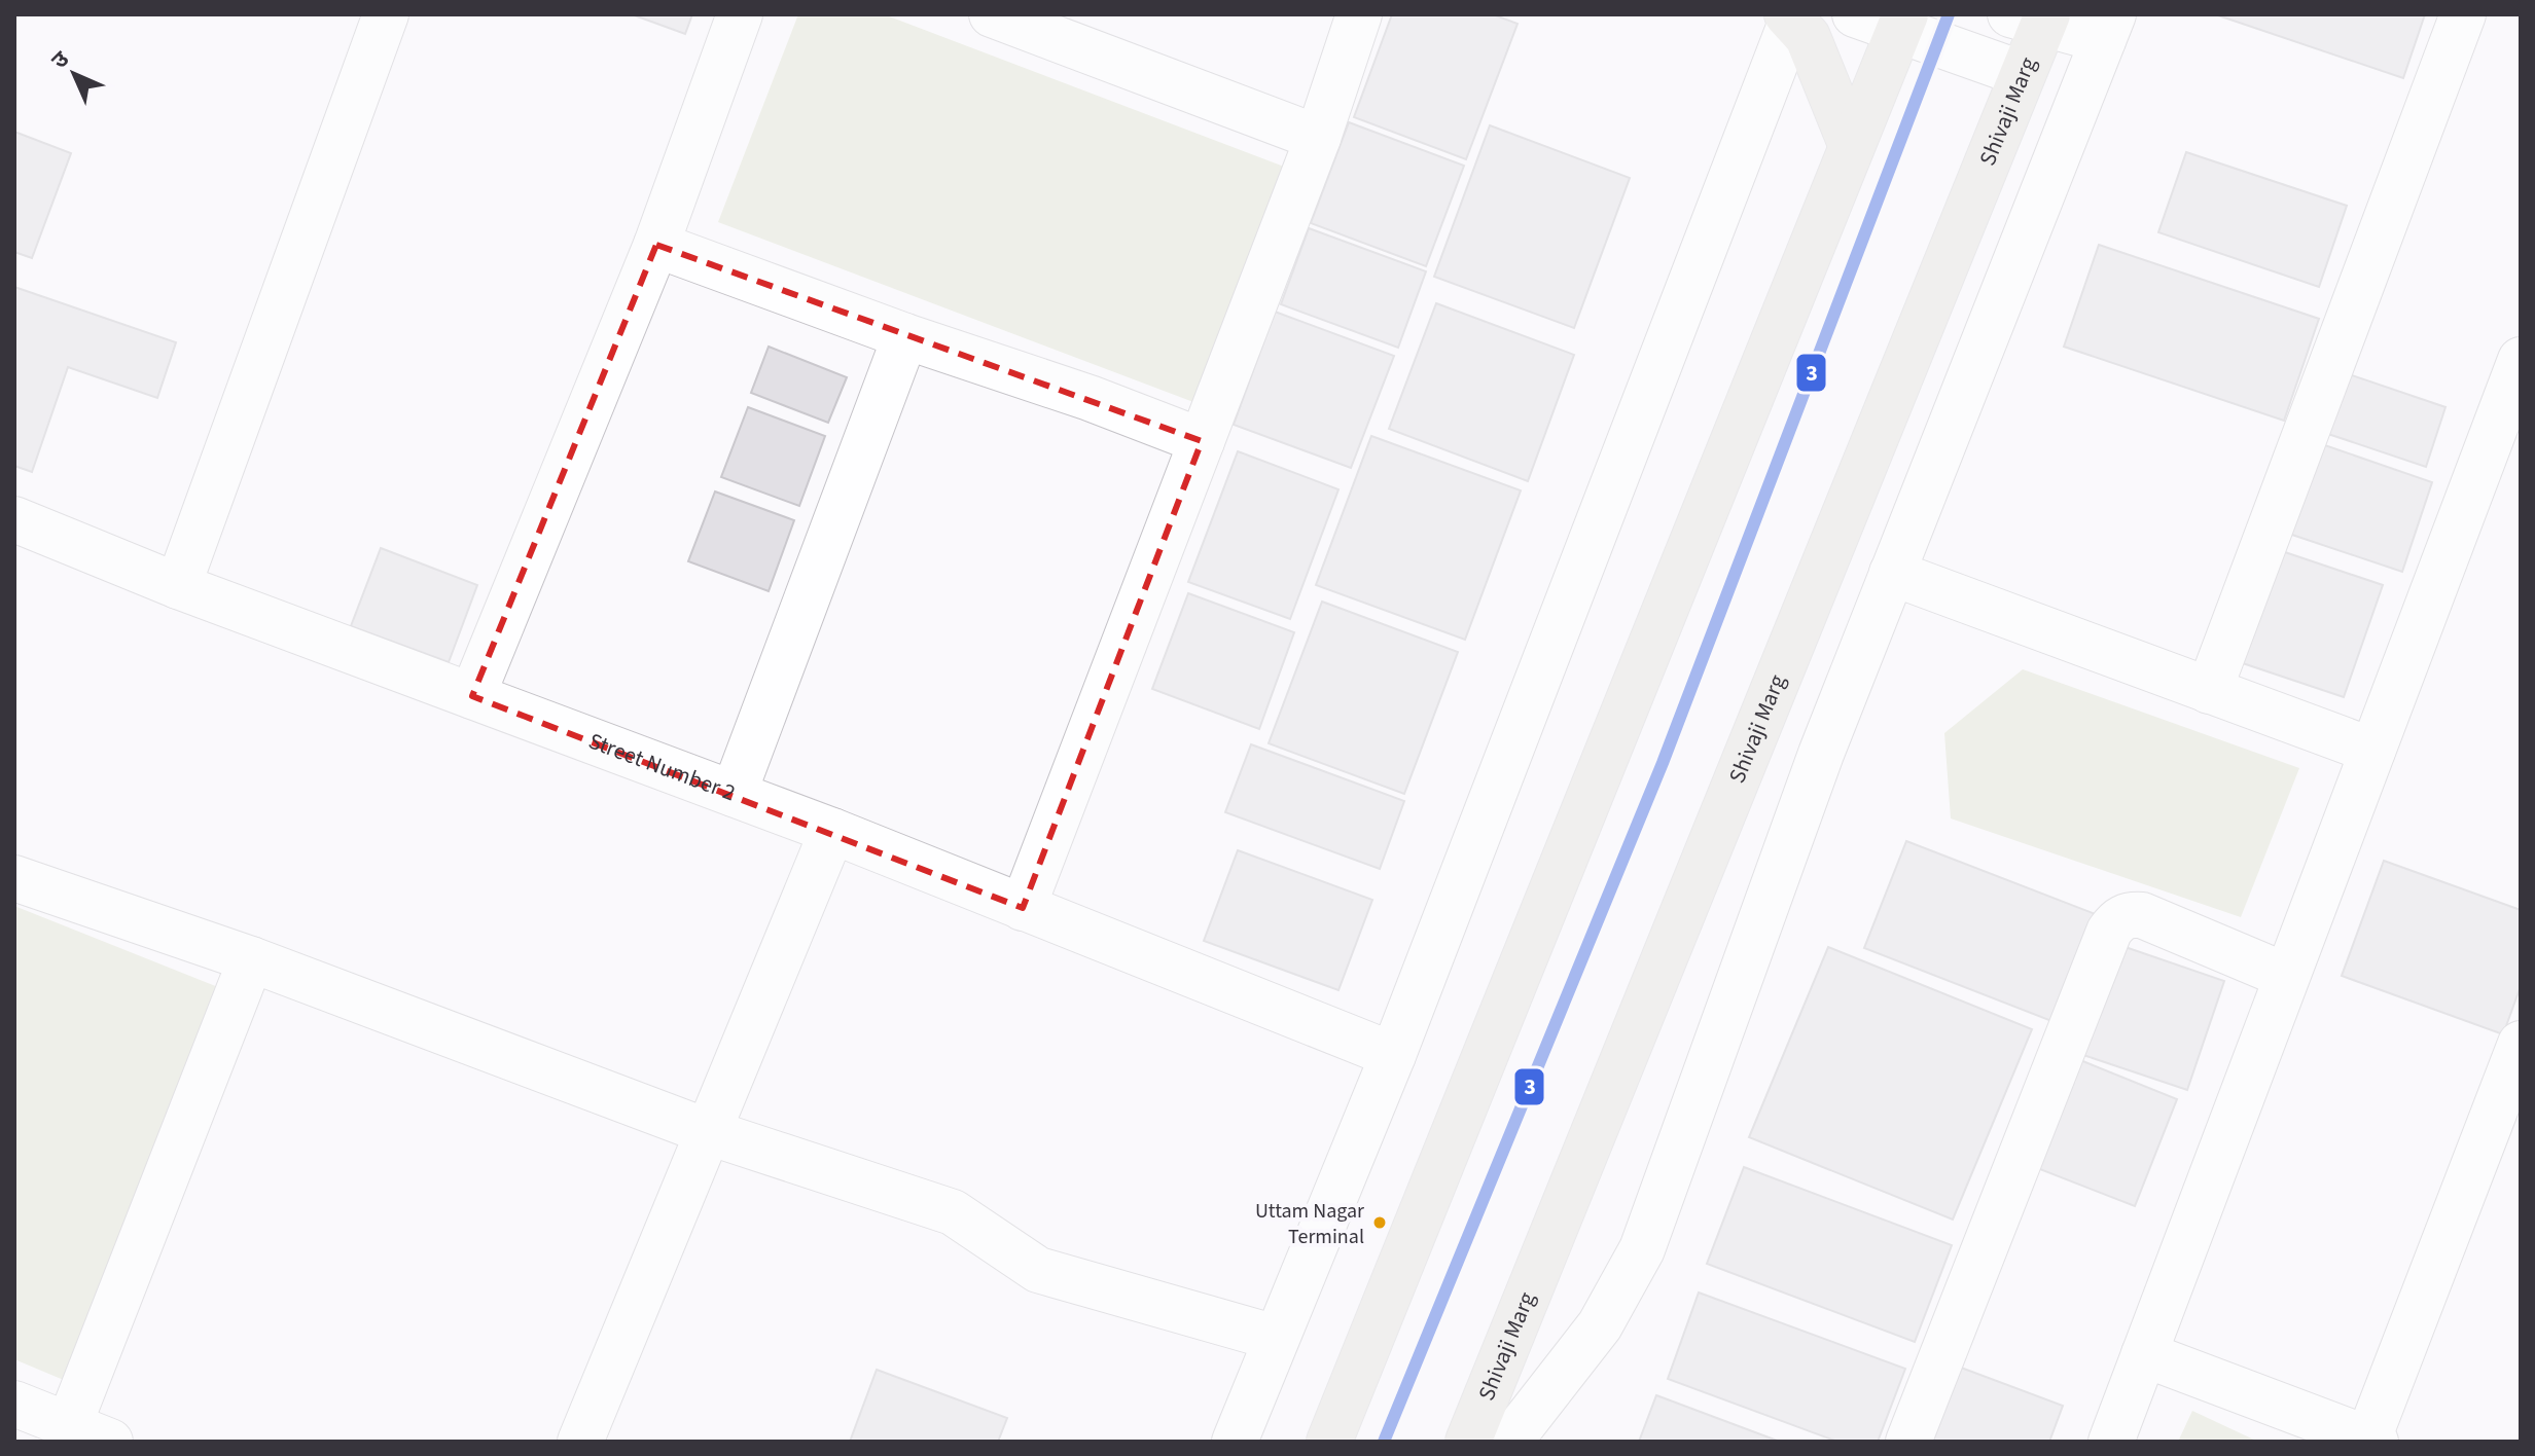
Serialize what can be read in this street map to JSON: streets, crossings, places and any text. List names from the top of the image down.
{
  "streets": {
    "main road": ["Shivaji Marg"],
    "street": ["Street Number 2"]
  },
  "places": ["Uttam Nagar Terminal"],
  "lines": ["transit line 3"],
  "north": "top left"
}
